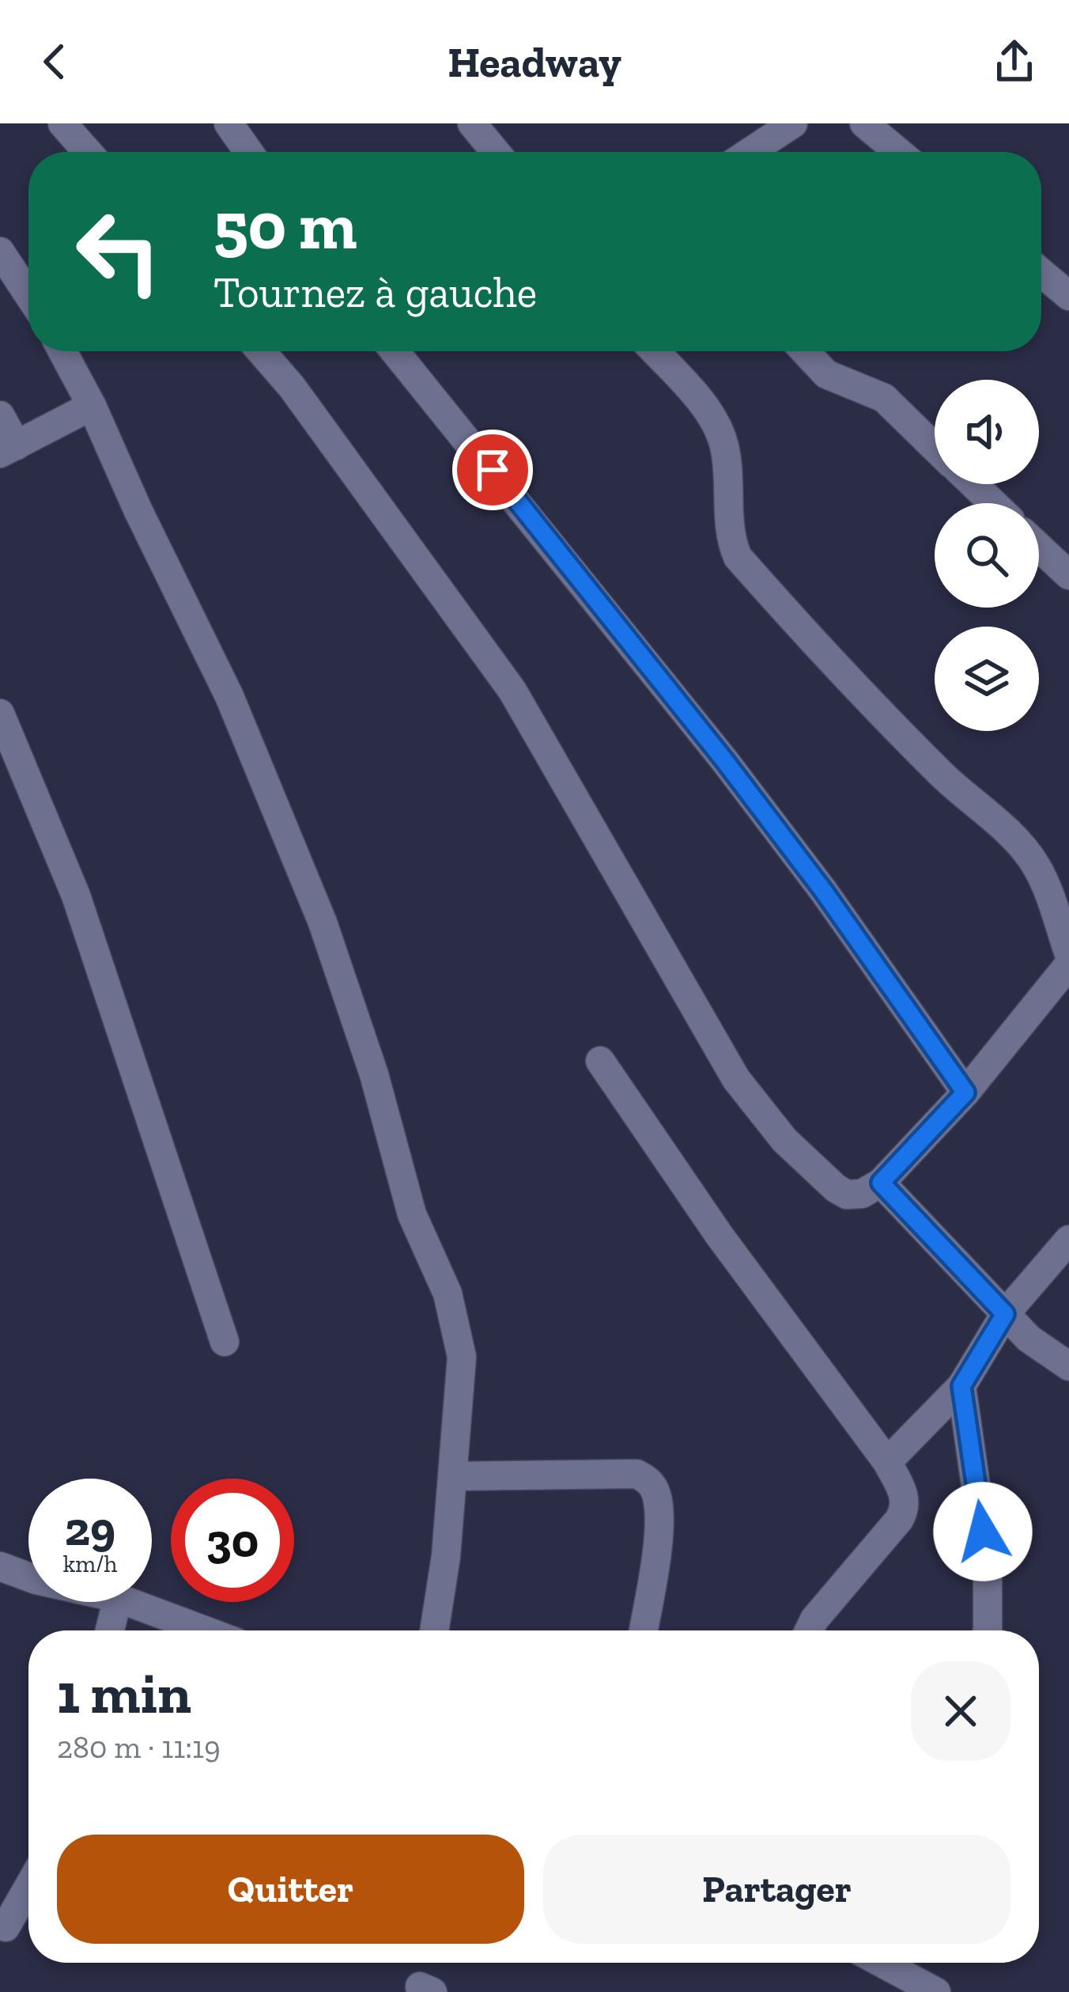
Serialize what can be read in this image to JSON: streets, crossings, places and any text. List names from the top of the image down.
{
  "page": {
    "header": "Headway",
    "turn": ["50 m", "Tournez à gauche"],
    "speed": "29 km/h",
    "limit": "30",
    "heading": ["1 min", "280 m · 11:19"],
    "buttons": ["Quitter", "Partager"]
  }
}
